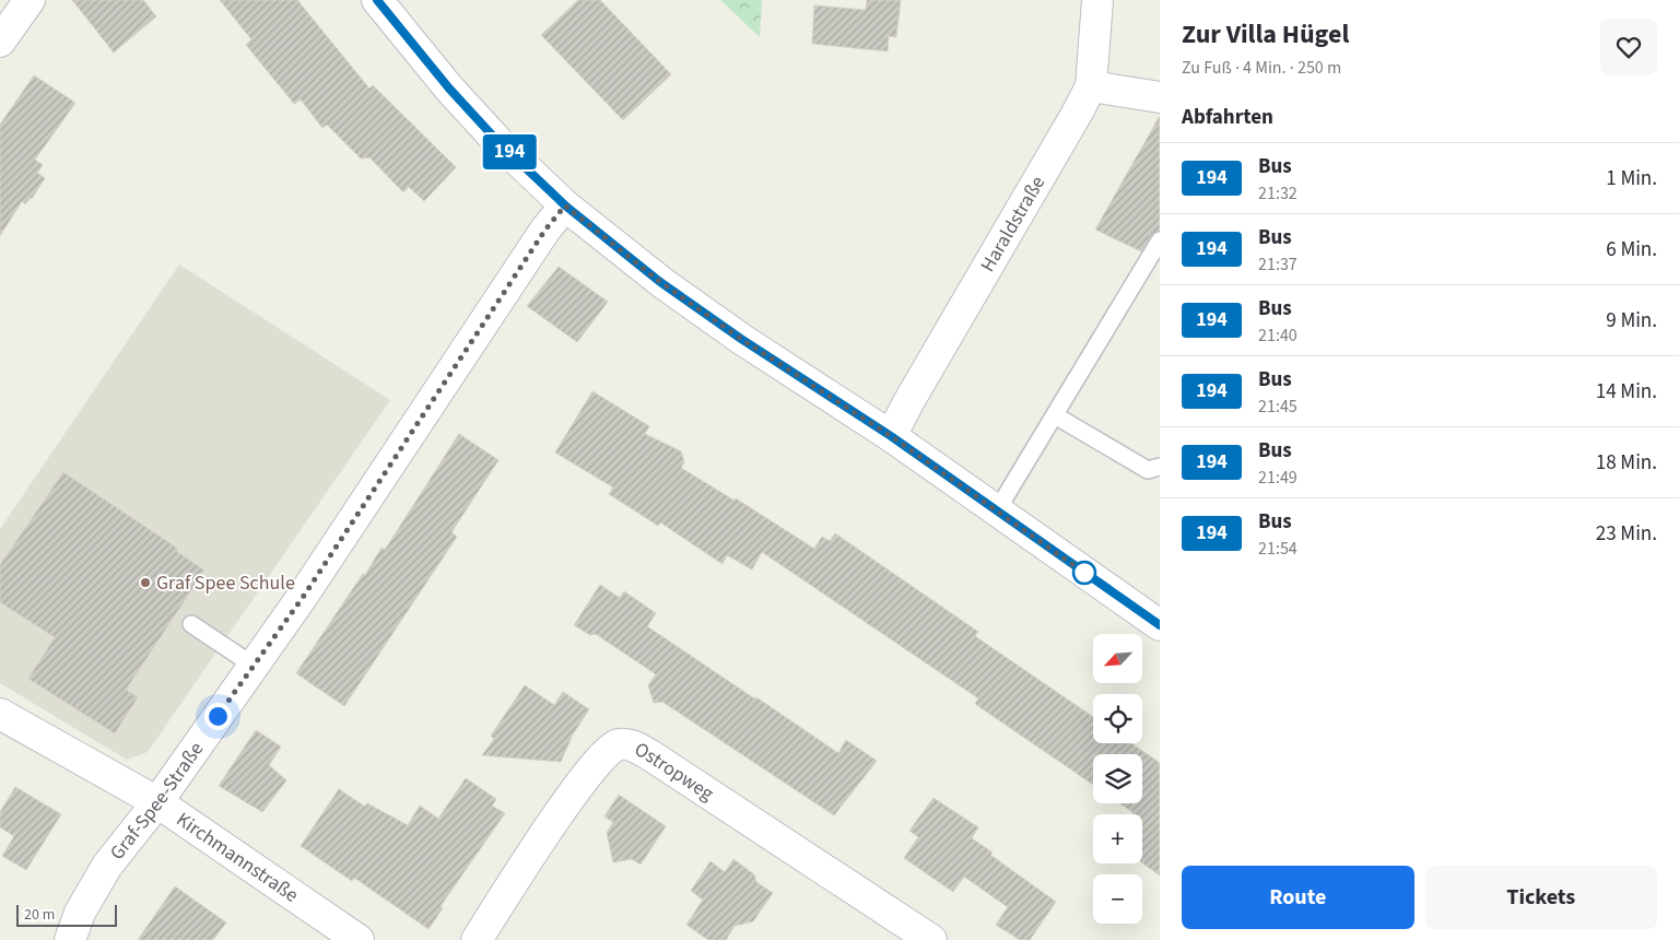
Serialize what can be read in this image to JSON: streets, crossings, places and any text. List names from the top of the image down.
{
  "streets": {
    "street": [
      "Haraldstraße",
      "Ostropweg",
      "Graf-Spee-Straße",
      "Kirchmannstraße"
    ]
  },
  "crossings": [
    ["Graf-Spee-Straße", "Kirchmannstraße"]
  ],
  "places": ["Graf Spee Schule"],
  "lines": ["bus line 194"],
  "scale_bar": "20 m",
  "north": "bottom left",
  "page": {
    "on_map": "194",
    "heading": [
      ["Zur Villa Hügel", "Zu Fuß · 4 Min. · 250 m"],
      "Abfahrten"
    ],
    "list": [
      {
        "mark": "194",
        "name": "Bus",
        "note": "21:32",
        "value": "1 Min."
      },
      {
        "mark": "194",
        "name": "Bus",
        "note": "21:37",
        "value": "6 Min."
      },
      {
        "mark": "194",
        "name": "Bus",
        "note": "21:40",
        "value": "9 Min."
      },
      {
        "mark": "194",
        "name": "Bus",
        "note": "21:45",
        "value": "14 Min."
      },
      {
        "mark": "194",
        "name": "Bus",
        "note": "21:49",
        "value": "18 Min."
      },
      {
        "mark": "194",
        "name": "Bus",
        "note": "21:54",
        "value": "23 Min."
      }
    ],
    "map_buttons": ["+", "−"],
    "buttons": ["Route", "Tickets"],
    "scale": "20 m"
  }
}
